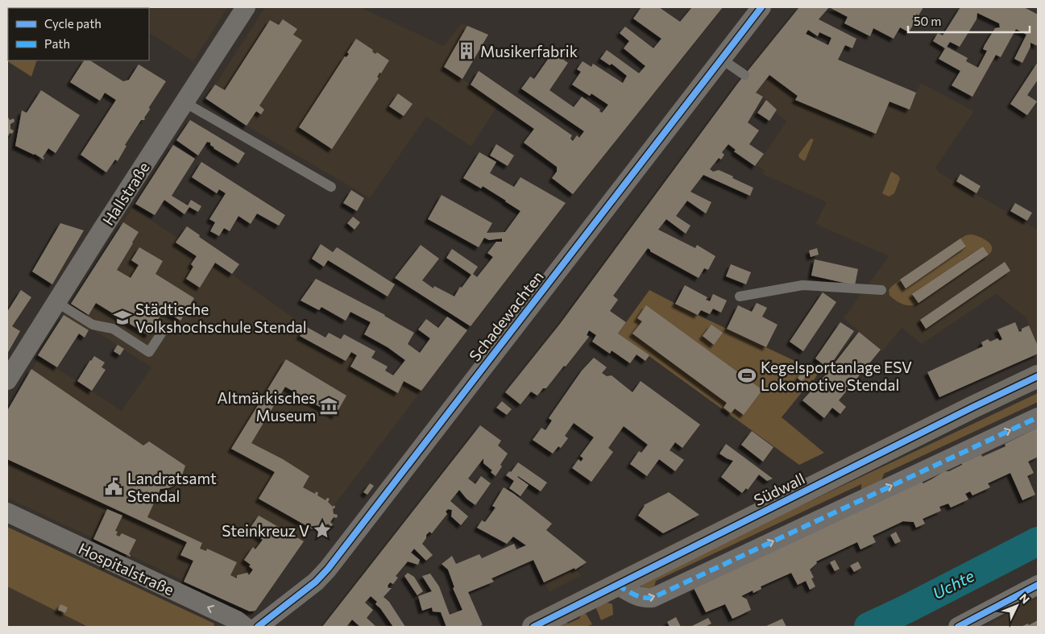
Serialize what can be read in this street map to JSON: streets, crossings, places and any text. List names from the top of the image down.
{
  "streets": {
    "main road": ["Südwall"],
    "street": ["Hallstraße", "Schadewachten", "Hospitalstraße"]
  },
  "one_way": ["Hospitalstraße"],
  "water": ["Uchte"],
  "places": {
    "building": ["Musikerfabrik"],
    "school or university": ["Städtische Volkshochschule Stendal"],
    "sports": ["Kegelsportanlage ESV Lokomotive Stendal"],
    "museum": ["Altmärkisches Museum"],
    "public building": ["Landratsamt Stendal"],
    "place": ["Steinkreuz V"]
  },
  "legend": ["Cycle path", "Path"],
  "scale_bar": "50 m",
  "north": "top right"
}
